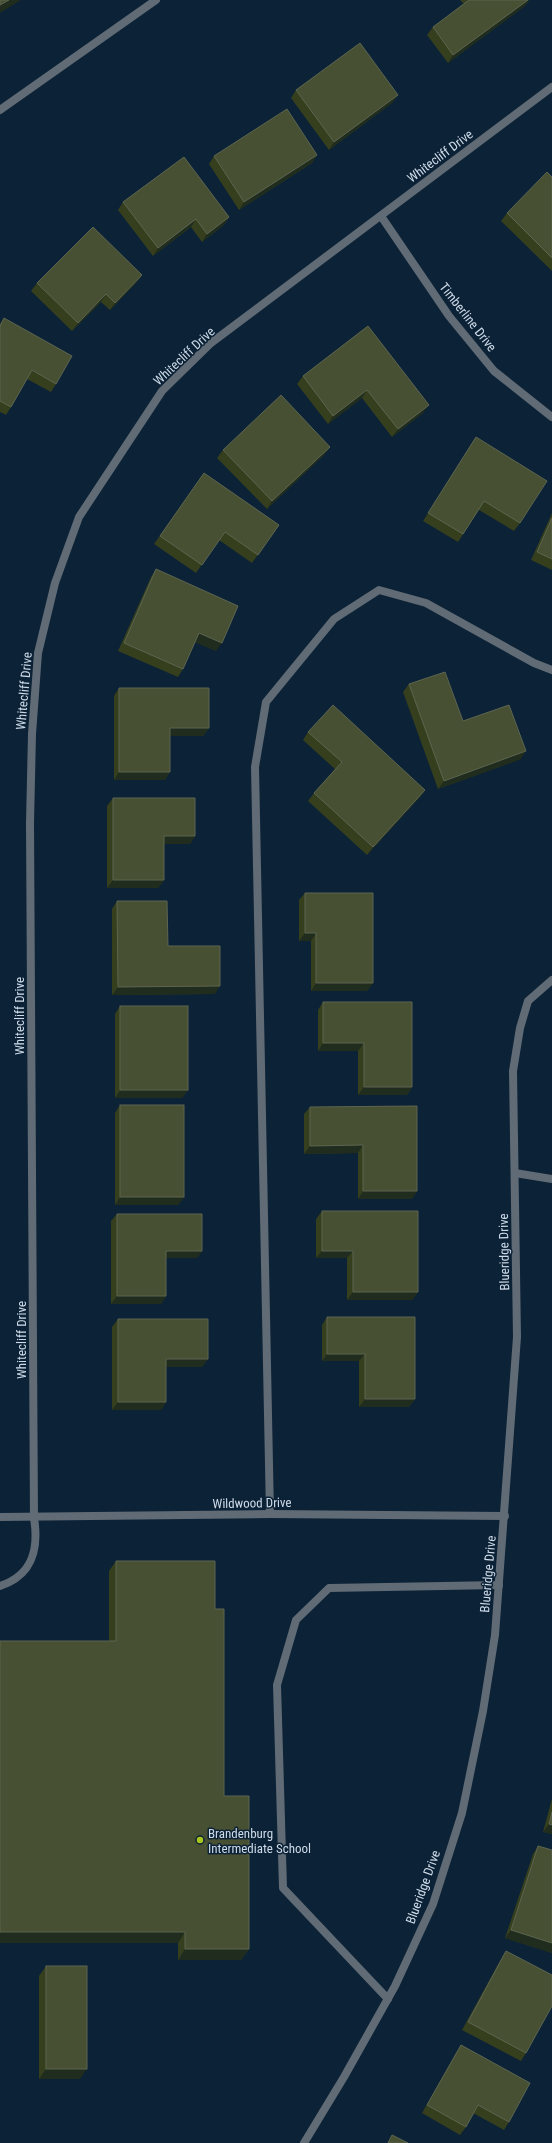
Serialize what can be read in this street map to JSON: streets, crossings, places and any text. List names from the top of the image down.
{
  "streets": {
    "street": [
      "Whitecliff Drive",
      "Timberline Drive",
      "Blueridge Drive",
      "Wildwood Drive"
    ]
  },
  "crossings": [
    ["Whitecliff Drive", "Timberline Drive"],
    ["Whitecliff Drive", "Wildwood Drive"],
    ["Blueridge Drive", "Wildwood Drive"]
  ],
  "places": ["Brandenburg Intermediate School"]
}
